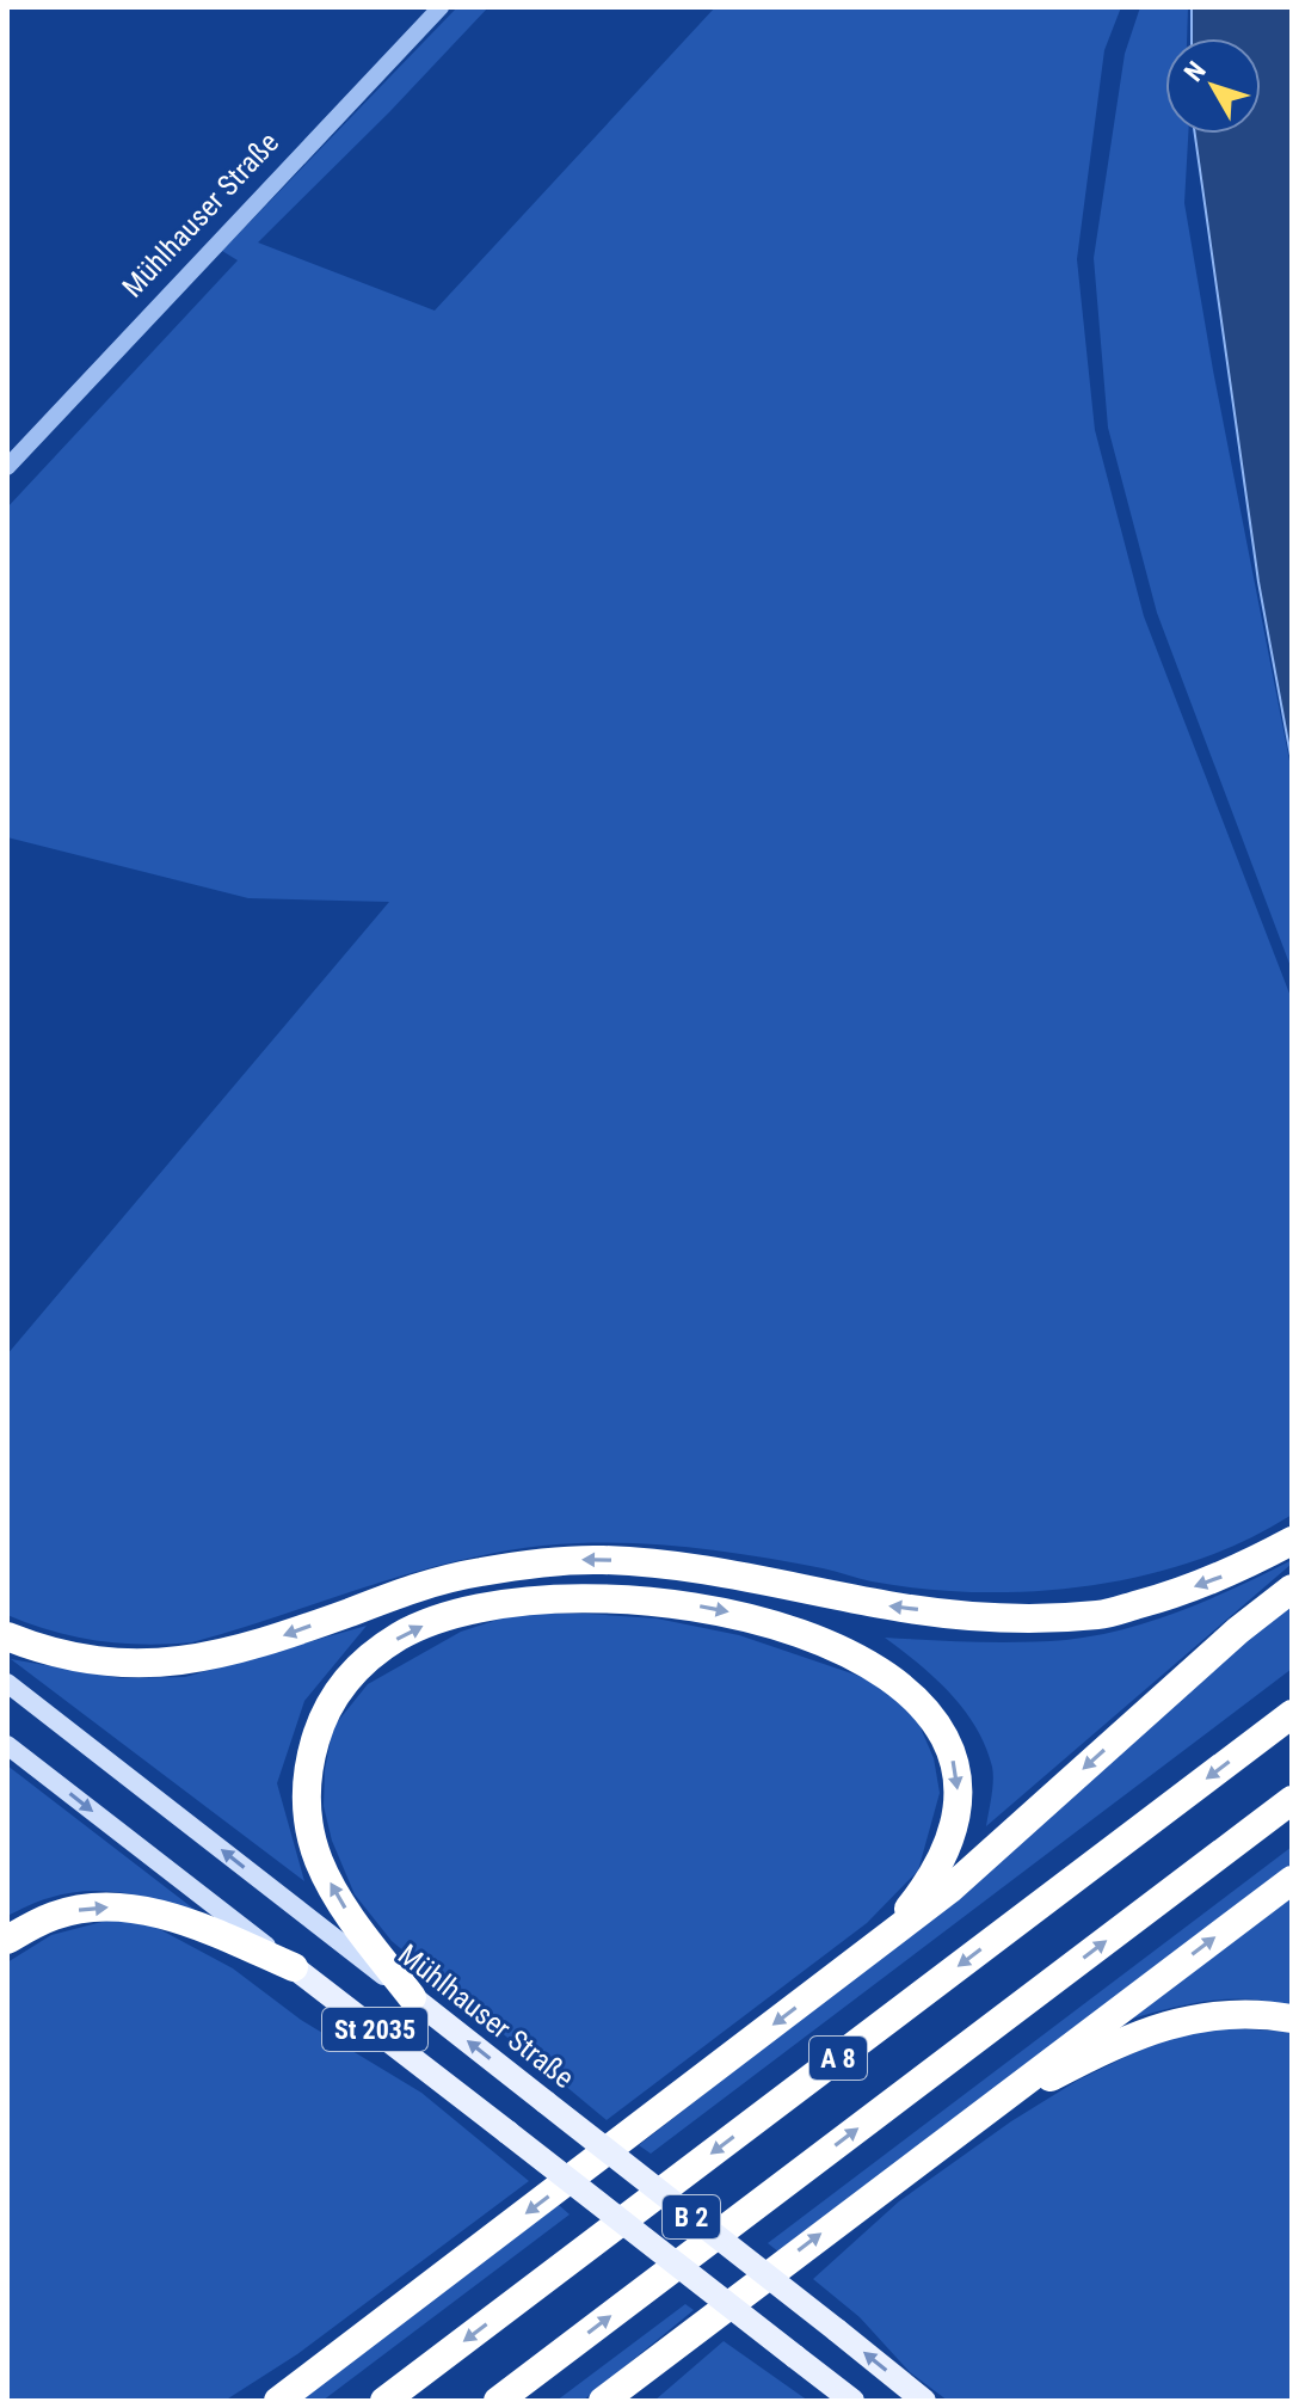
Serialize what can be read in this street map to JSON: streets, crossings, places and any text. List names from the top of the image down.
{
  "streets": {
    "highway": ["A 8"],
    "main road": ["Mühlhauser Straße", "St 2035", "B 2"]
  },
  "one_way": ["Mühlhauser Straße"],
  "north": "top left"
}
